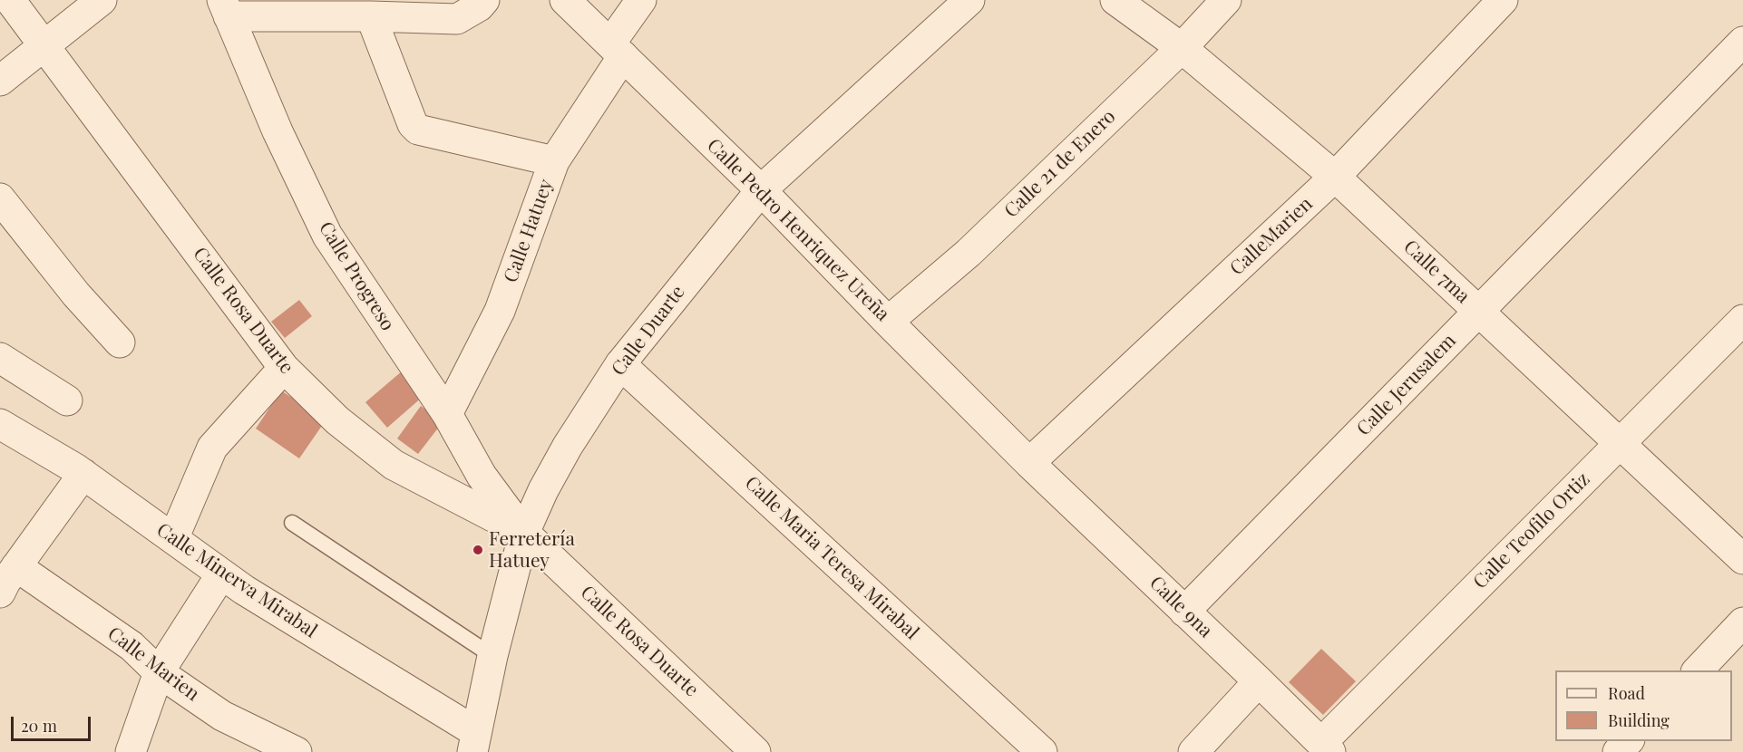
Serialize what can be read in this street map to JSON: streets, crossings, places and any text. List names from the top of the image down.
{
  "streets": {
    "street": [
      "Calle 21 de Enero",
      "Calle Pedro Henriquez Ureña",
      "Calle Hatuey",
      "CalleMarien",
      "Calle 7ma",
      "Calle Progreso",
      "Calle Rosa Duarte",
      "Calle Duarte",
      "Calle Jerusalem",
      "Calle Teofilo Ortiz",
      "Calle Maria Teresa Mirabal",
      "Calle Minerva Mirabal",
      "Calle 9na",
      "Calle Marien"
    ]
  },
  "crossings": [
    ["Calle 21 de Enero", "Calle Pedro Henriquez Ureña"],
    ["Calle 21 de Enero", "Calle 7ma"],
    ["Calle Pedro Henriquez Ureña", "Calle Hatuey"],
    ["Calle Pedro Henriquez Ureña", "CalleMarien"],
    ["Calle Pedro Henriquez Ureña", "Calle Duarte"],
    ["Calle Pedro Henriquez Ureña", "Calle 9na"],
    ["Calle Hatuey", "Calle Progreso"],
    ["CalleMarien", "Calle 7ma"],
    ["CalleMarien", "Calle 9na"],
    ["Calle 7ma", "Calle Jerusalem"],
    ["Calle 7ma", "Calle Teofilo Ortiz"],
    ["Calle Progreso", "Calle Rosa Duarte"],
    ["Calle Progreso", "Calle Duarte"],
    ["Calle Rosa Duarte", "Calle Duarte"],
    ["Calle Duarte", "Calle Maria Teresa Mirabal"],
    ["Calle Duarte", "Calle Minerva Mirabal"],
    ["Calle Jerusalem", "Calle 9na"],
    ["Calle Teofilo Ortiz", "Calle 9na"]
  ],
  "places": ["Ferretería Hatuey"],
  "legend": ["Road", "Building"],
  "scale_bar": "20 m"
}
